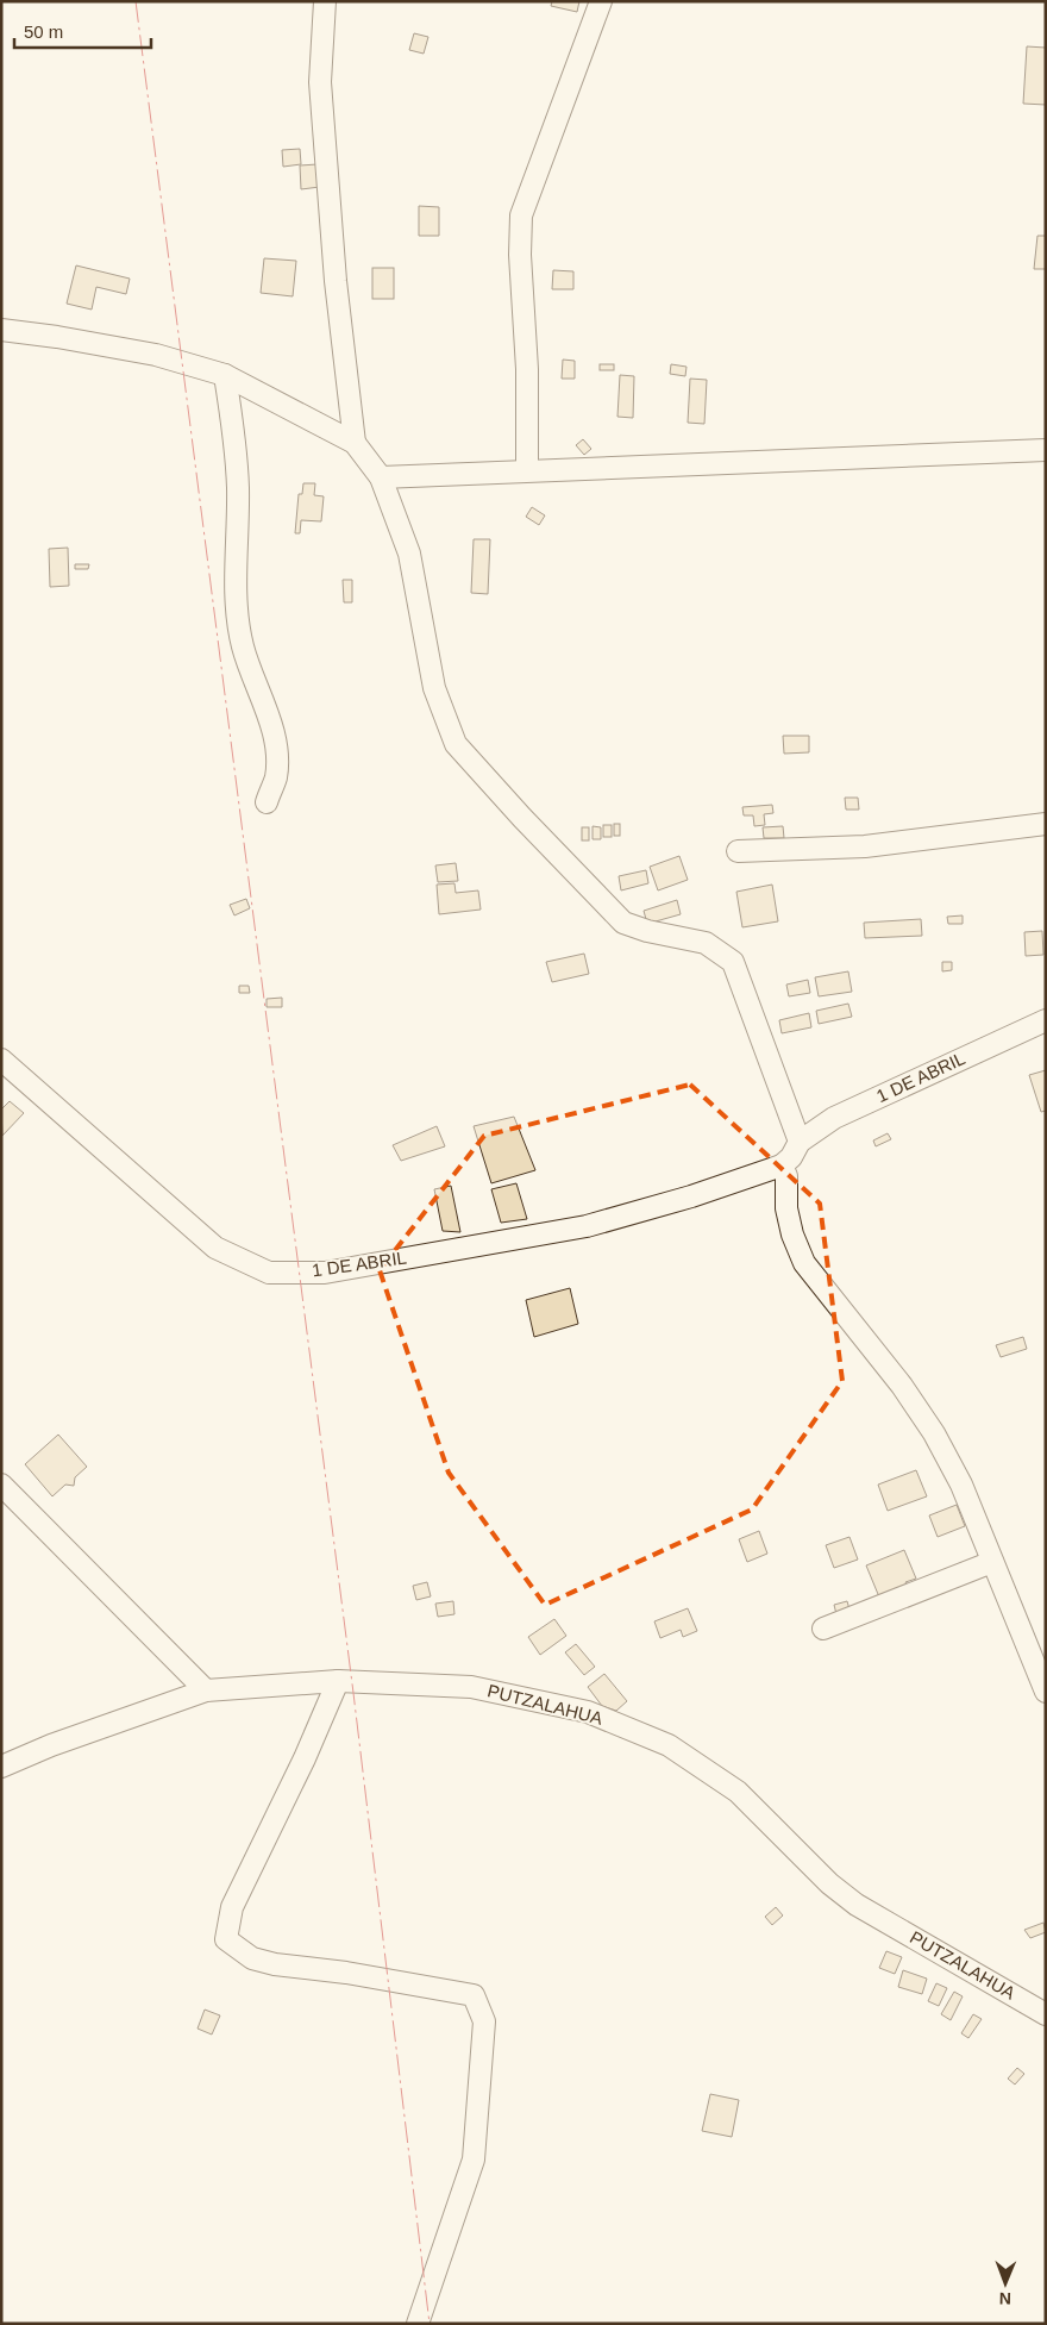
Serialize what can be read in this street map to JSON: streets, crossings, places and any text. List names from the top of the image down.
{
  "streets": {
    "street": ["1 DE ABRIL", "PUTZALAHUA"]
  },
  "scale_bar": "50 m",
  "north": "bottom"
}
